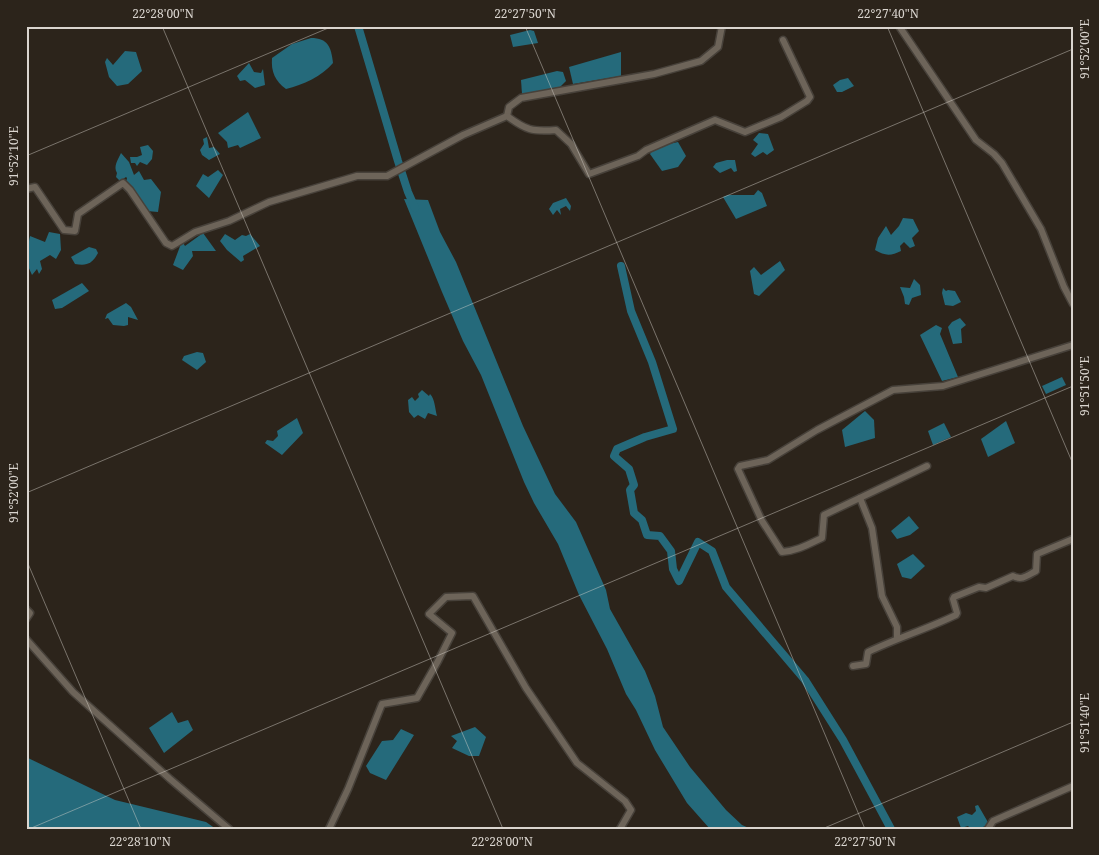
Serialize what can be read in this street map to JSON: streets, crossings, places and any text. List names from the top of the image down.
{
  "coordinates": [
    "22°28'00\"N",
    "22°27'50\"N",
    "22°27'40\"N",
    "91°52'00\"E",
    "91°52'10\"E",
    "91°51'50\"E",
    "91°51'40\"E",
    "22°28'10\"N"
  ]
}
